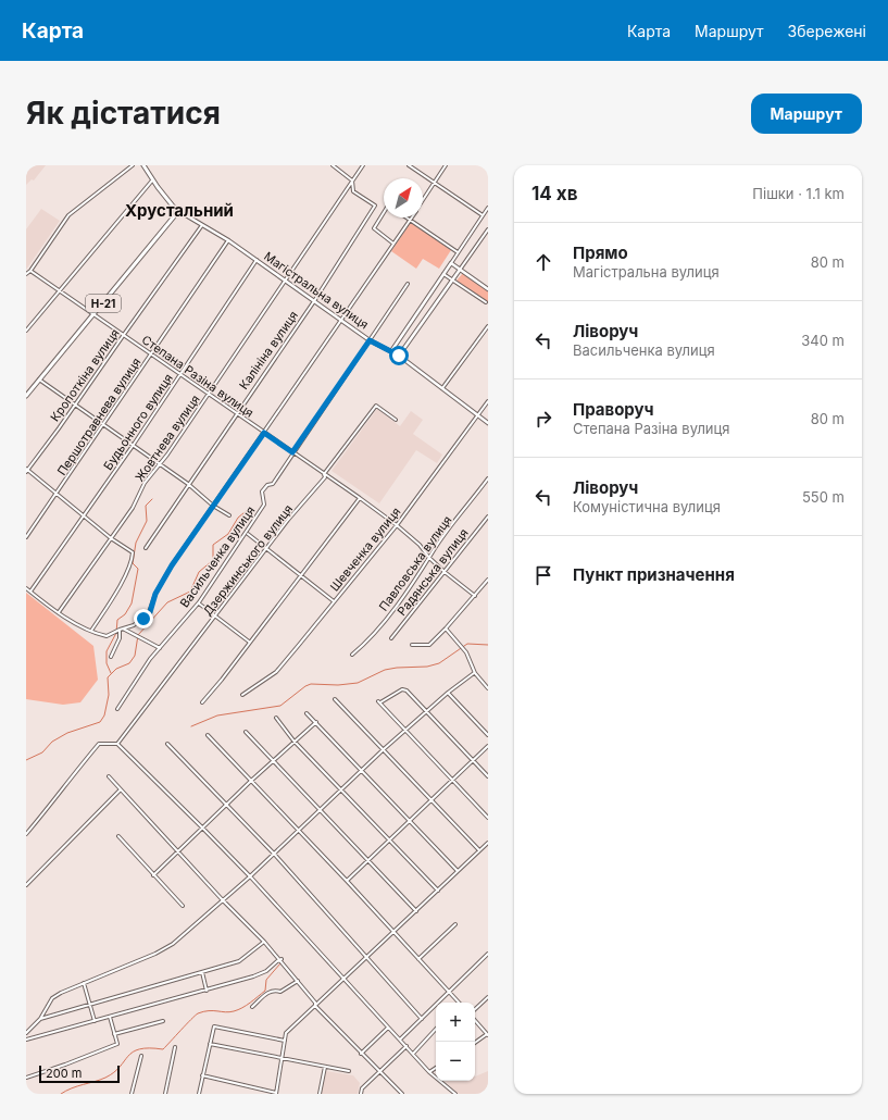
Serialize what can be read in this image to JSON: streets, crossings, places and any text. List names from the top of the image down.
{
  "streets": {
    "main road": ["Магістральна вулиця", "Н-21"],
    "street": [
      "Калініна вулиця",
      "Кропоткіна вулиця",
      "Степана Разіна вулиця",
      "Першотравнева вулиця",
      "Будьонного вулиця",
      "Жовтнева вулиця",
      "Шевченка вулиця",
      "Васильченка вулиця",
      "Дзержинського вулиця",
      "Павловська вулиця",
      "Радянська вулиця"
    ]
  },
  "crossings": [
    ["Магістральна вулиця", "Н-21"],
    ["Магістральна вулиця", "Калініна вулиця"],
    ["Магістральна вулиця", "Кропоткіна вулиця"],
    ["Магістральна вулиця", "Першотравнева вулиця"],
    ["Магістральна вулиця", "Будьонного вулиця"],
    ["Магістральна вулиця", "Жовтнева вулиця"],
    ["Магістральна вулиця", "Шевченка вулиця"],
    ["Магістральна вулиця", "Васильченка вулиця"],
    ["Н-21", "Степана Разіна вулиця"],
    ["Калініна вулиця", "Степана Разіна вулиця"],
    ["Калініна вулиця", "Жовтнева вулиця"],
    ["Кропоткіна вулиця", "Степана Разіна вулиця"],
    ["Степана Разіна вулиця", "Першотравнева вулиця"],
    ["Степана Разіна вулиця", "Будьонного вулиця"],
    ["Степана Разіна вулиця", "Жовтнева вулиця"],
    ["Степана Разіна вулиця", "Шевченка вулиця"],
    ["Степана Разіна вулиця", "Васильченка вулиця"],
    ["Степана Разіна вулиця", "Дзержинського вулиця"],
    ["Степана Разіна вулиця", "Павловська вулиця"],
    ["Степана Разіна вулиця", "Радянська вулиця"]
  ],
  "districts": ["Хрустальний"],
  "scale_bar": "200 m",
  "north": "top right",
  "page": {
    "header": "Карта",
    "nav": ["Карта", "Маршрут", "Збережені"],
    "buttons": "Маршрут",
    "title": "Як дістатися",
    "heading": ["14 хв", "Пішки · 1.1 km"],
    "list": [
      ["Прямо", "Магістральна вулиця", "80 m"],
      ["Ліворуч", "Васильченка вулиця", "340 m"],
      ["Праворуч", "Степана Разіна вулиця", "80 m"],
      ["Ліворуч", "Комуністична вулиця", "550 m"],
      "Пункт призначення"
    ],
    "map_buttons": ["+", "−"],
    "scale": "200 m"
  }
}
